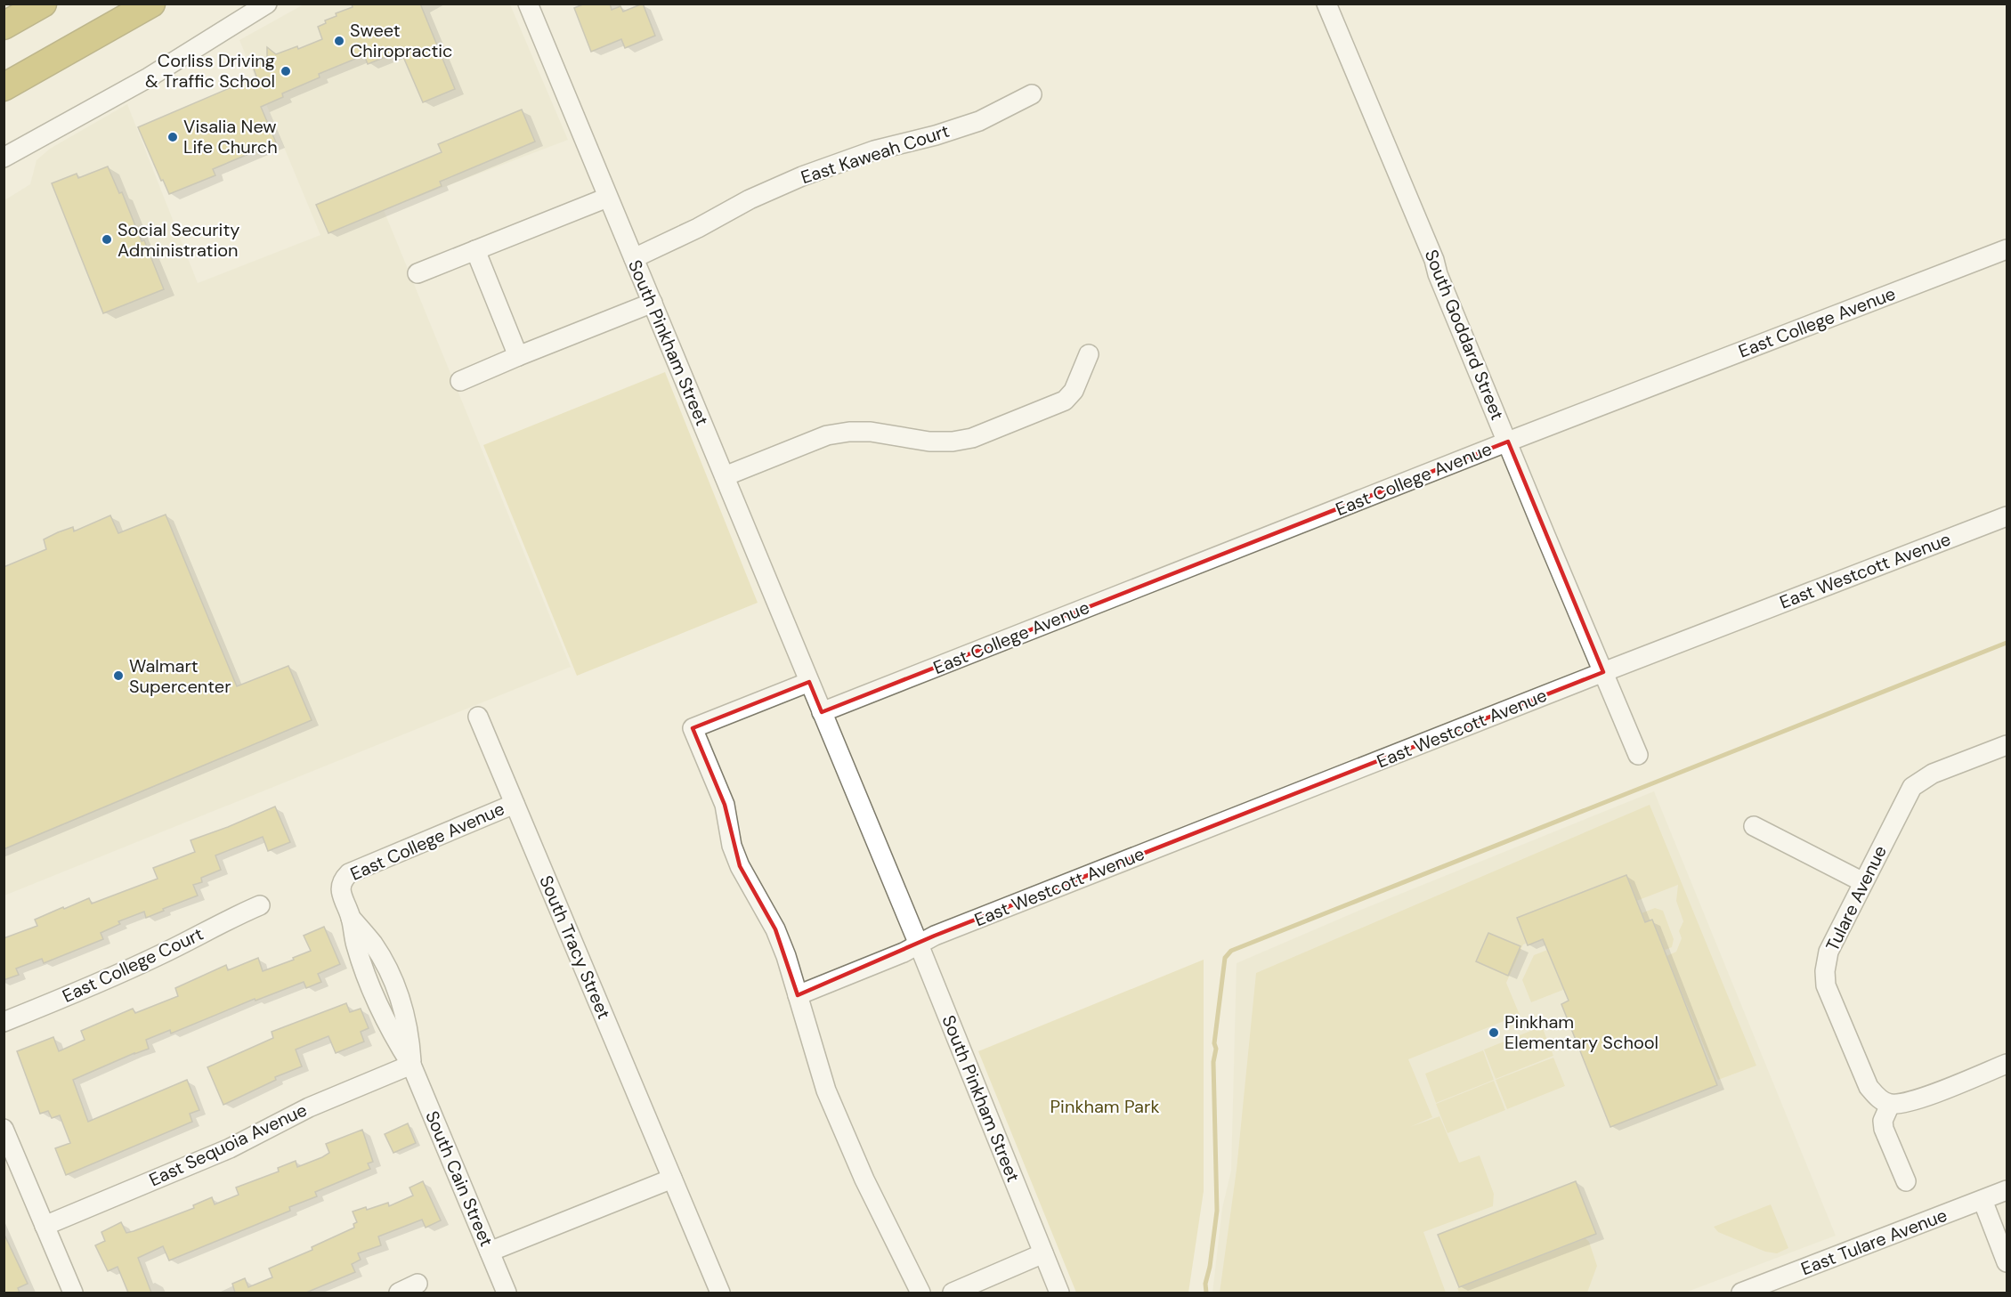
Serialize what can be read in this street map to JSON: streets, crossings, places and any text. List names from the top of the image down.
{
  "streets": {
    "street": [
      "East Kaweah Court",
      "East College Avenue",
      "South Goddard Street",
      "South Pinkham Street",
      "East Westcott Avenue",
      "Tulare Avenue",
      "South Tracy Street",
      "East College Court",
      "East Sequoia Avenue",
      "South Cain Street",
      "East Tulare Avenue"
    ]
  },
  "crossings": [
    ["East Kaweah Court", "South Pinkham Street"],
    ["East College Avenue", "South Goddard Street"],
    ["East College Avenue", "South Pinkham Street"],
    ["East College Avenue", "South Tracy Street"],
    ["East College Avenue", "South Cain Street"],
    ["South Goddard Street", "East Westcott Avenue"],
    ["South Pinkham Street", "East Westcott Avenue"],
    ["East Sequoia Avenue", "South Cain Street"]
  ],
  "parks": ["Pinkham Park"],
  "places": [
    "Sweet Chiropractic",
    "Corliss Driving & Traffic School",
    "Visalia New Life Church",
    "Social Security Administration",
    "Walmart Supercenter",
    "Pinkham Elementary School"
  ]
}
